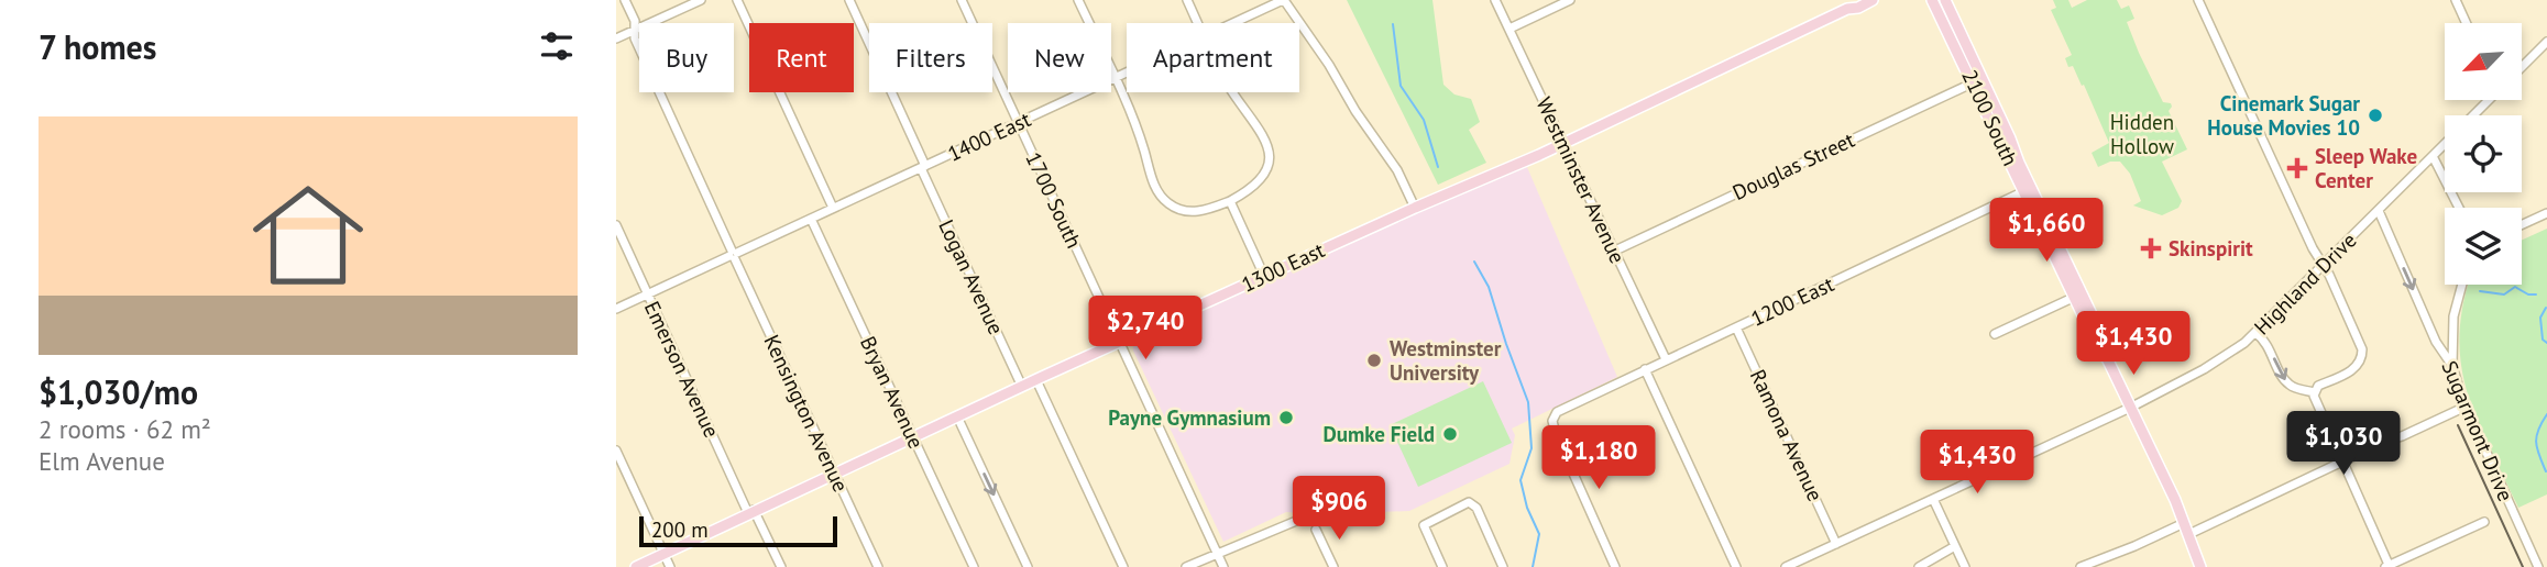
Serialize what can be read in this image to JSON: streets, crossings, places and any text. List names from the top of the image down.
{
  "streets": {
    "main road": ["2100 South", "1300 East"],
    "street": [
      "1400 East",
      "Douglas Street",
      "Westminster Avenue",
      "1700 South",
      "Logan Avenue",
      "Highland Drive",
      "1200 East",
      "Emerson Avenue",
      "Bryan Avenue",
      "Kensington Avenue",
      "Sugarmont Drive",
      "Ramona Avenue"
    ]
  },
  "crossings": [
    ["2100 South", "Douglas Street"],
    ["2100 South", "Highland Drive"],
    ["2100 South", "1200 East"],
    ["1400 East", "1700 South"],
    ["1400 East", "Logan Avenue"],
    ["1400 East", "Emerson Avenue"],
    ["1400 East", "Bryan Avenue"],
    ["1400 East", "Kensington Avenue"],
    ["Douglas Street", "Westminster Avenue"],
    ["Westminster Avenue", "1300 East"],
    ["Westminster Avenue", "1200 East"],
    ["1700 South", "1300 East"],
    ["1300 East", "Logan Avenue"],
    ["1300 East", "Emerson Avenue"],
    ["1300 East", "Bryan Avenue"],
    ["1300 East", "Kensington Avenue"],
    ["Highland Drive", "Sugarmont Drive"],
    ["Highland Drive", "Ramona Avenue"],
    ["1200 East", "Ramona Avenue"]
  ],
  "one_way": ["Sugarmont Drive"],
  "parks": ["Hidden Hollow"],
  "places": {
    "other": [
      "Cinemark Sugar House Movies 10",
      "Westminster University",
      "Payne Gymnasium",
      "Dumke Field"
    ],
    "health": ["Sleep Wake Center", "Skinspirit"]
  },
  "scale_bar": "200 m",
  "north": "bottom left",
  "page": {
    "heading": "7 homes",
    "chip": [
      "Buy",
      "Rent",
      "Filters",
      "New",
      "Apartment"
    ],
    "list": [
      {
        "name": "$1,030/mo",
        "note": "2 rooms · 62 m² · Elm Avenue"
      }
    ],
    "price": [
      "$1,660",
      "$2,740",
      "$1,430",
      "$1,030",
      "$1,180",
      "$1,430",
      "$906"
    ],
    "scale": "200 m"
  }
}
